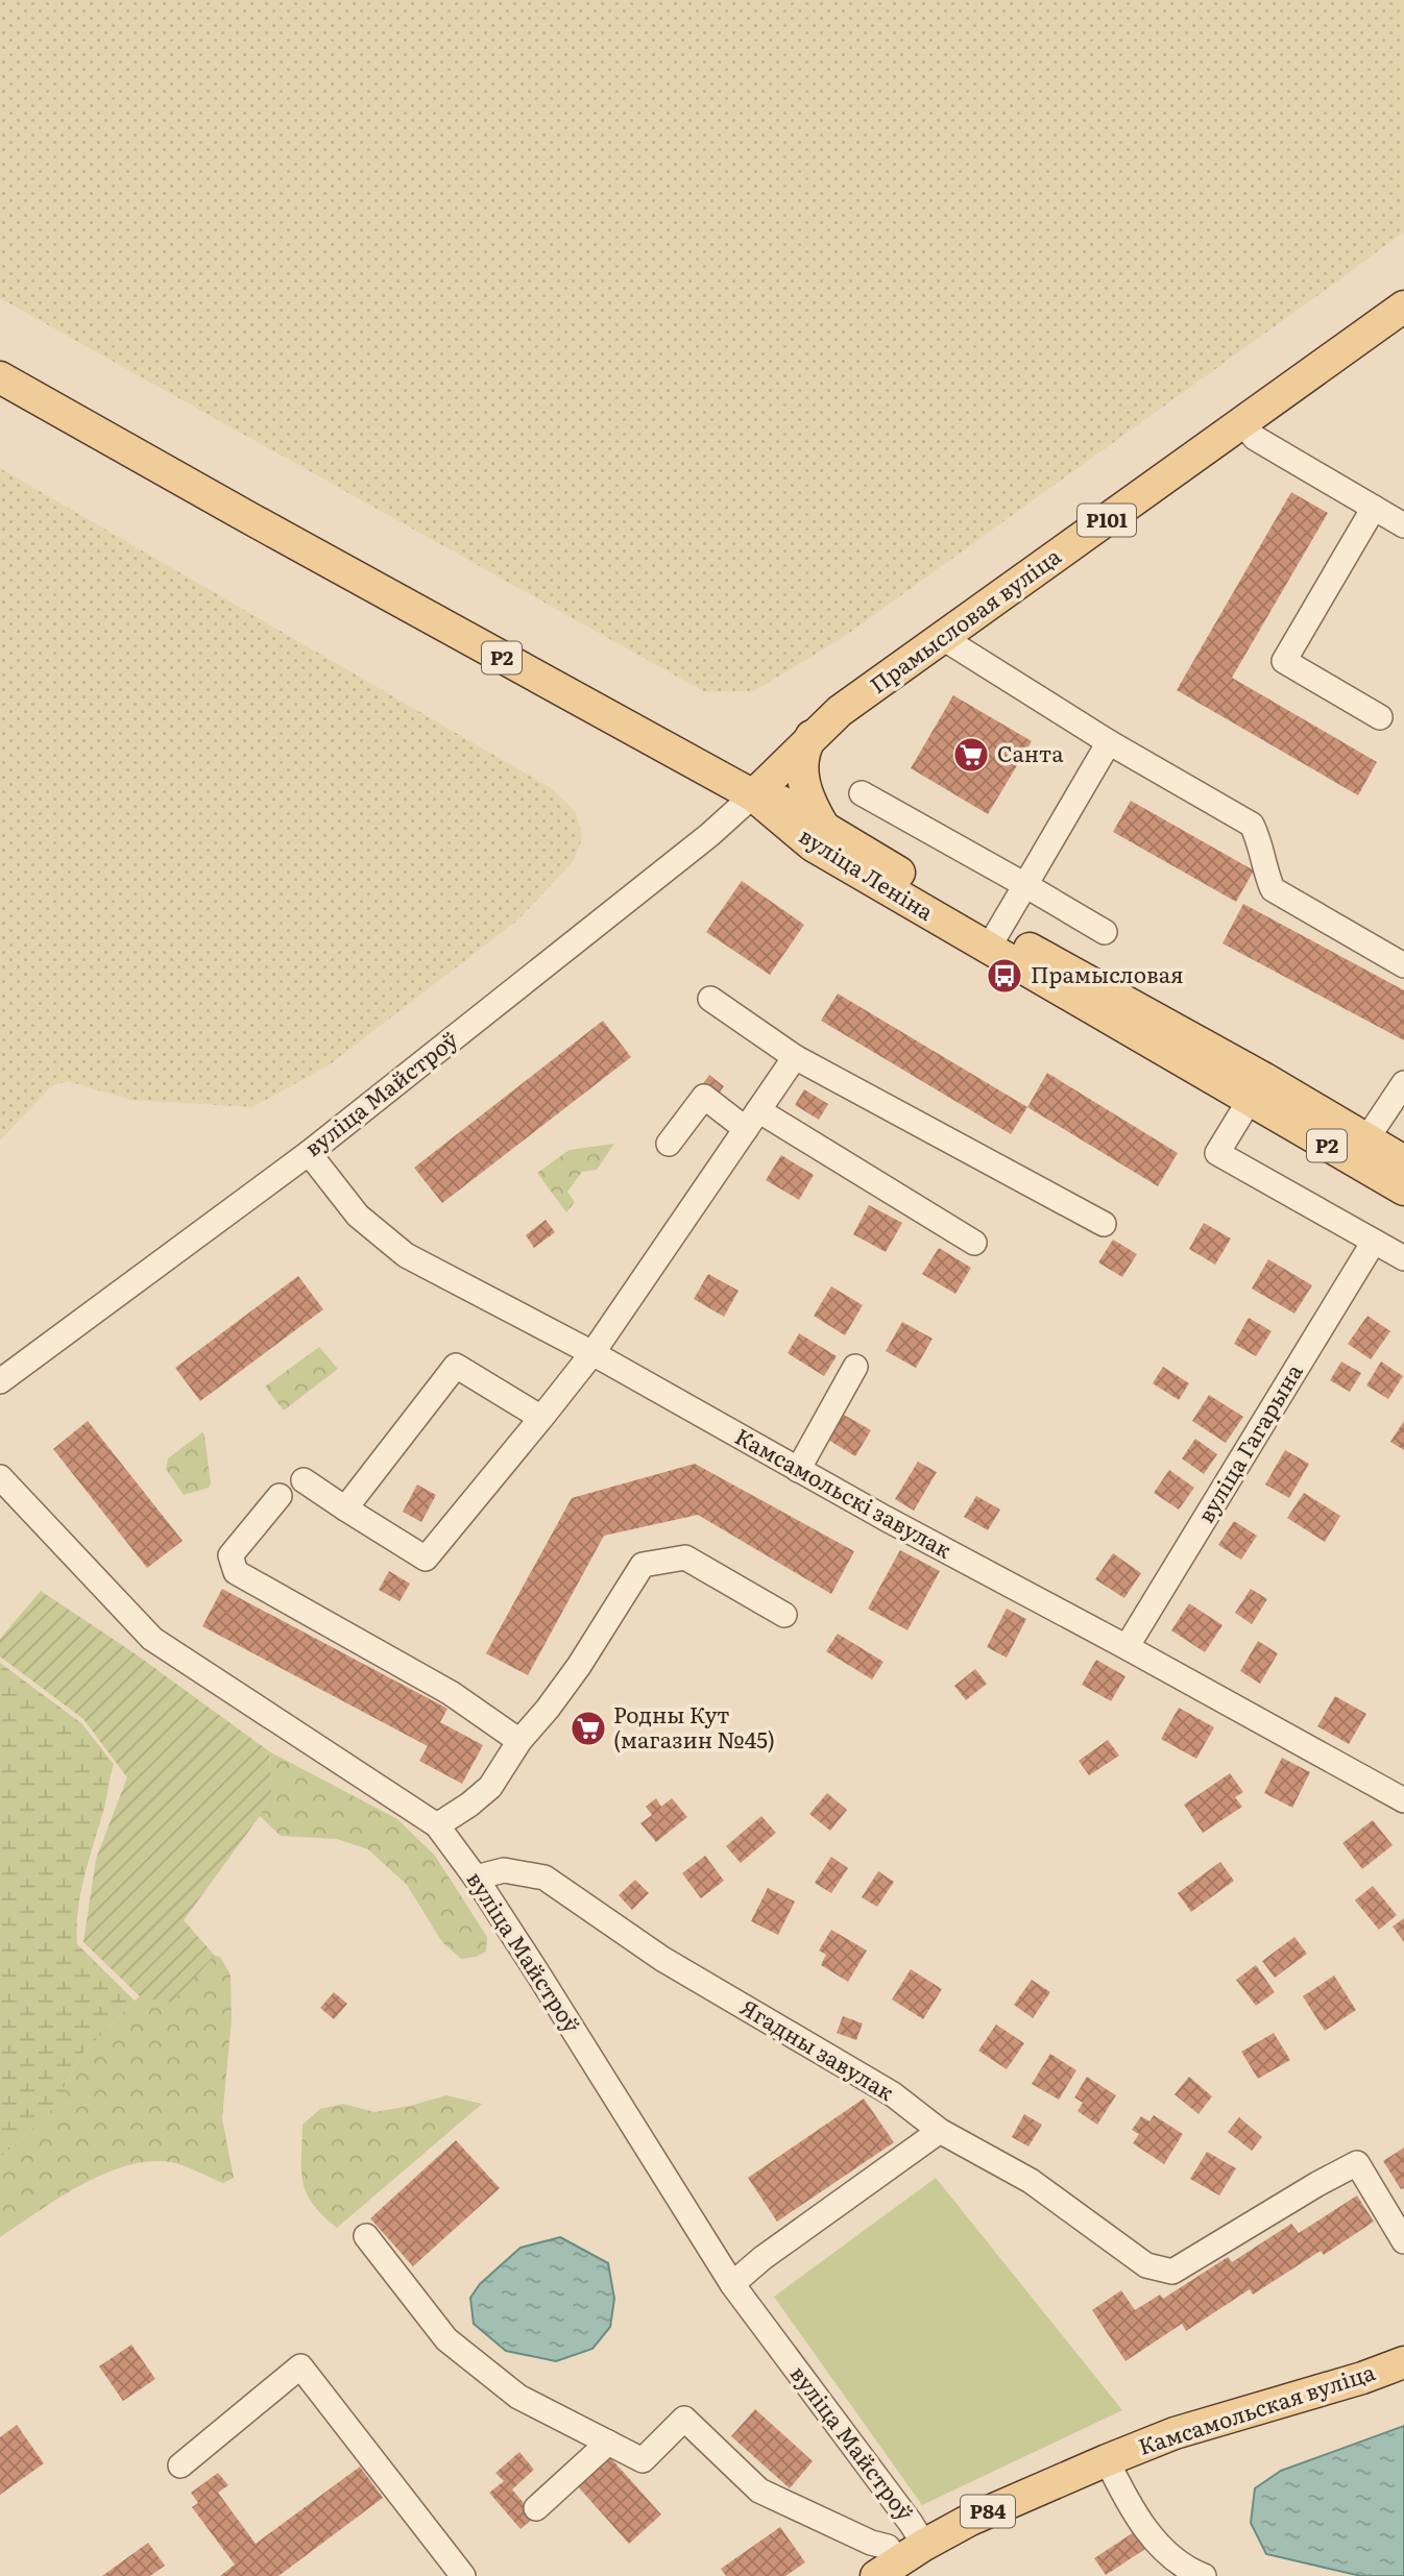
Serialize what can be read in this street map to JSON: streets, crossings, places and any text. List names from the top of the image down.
{
  "streets": {
    "main road": [
      "Р101",
      "Прамысловая вуліца",
      "Р2",
      "вуліца Леніна",
      "Камсамольская вуліца",
      "Р84"
    ],
    "street": [
      "вуліца Майстроў",
      "вуліца Гагарына",
      "Камсамольскі завулак",
      "Ягадны завулак"
    ]
  },
  "crossings": [
    ["Прамысловая вуліца", "Р2"],
    ["Прамысловая вуліца", "вуліца Леніна"],
    ["Прамысловая вуліца", "вуліца Майстроў"],
    ["Р2", "вуліца Леніна"],
    ["Р2", "вуліца Майстроў"],
    ["вуліца Леніна", "вуліца Майстроў"],
    ["вуліца Майстроў", "Камсамольскі завулак"],
    ["вуліца Майстроў", "Ягадны завулак"],
    ["вуліца Майстроў", "Камсамольская вуліца"],
    ["вуліца Гагарына", "Камсамольскі завулак"]
  ],
  "places": {
    "supermarket": ["Санта", "Родны Кут (магазин №45)"],
    "bus stop": ["Прамысловая"]
  }
}
